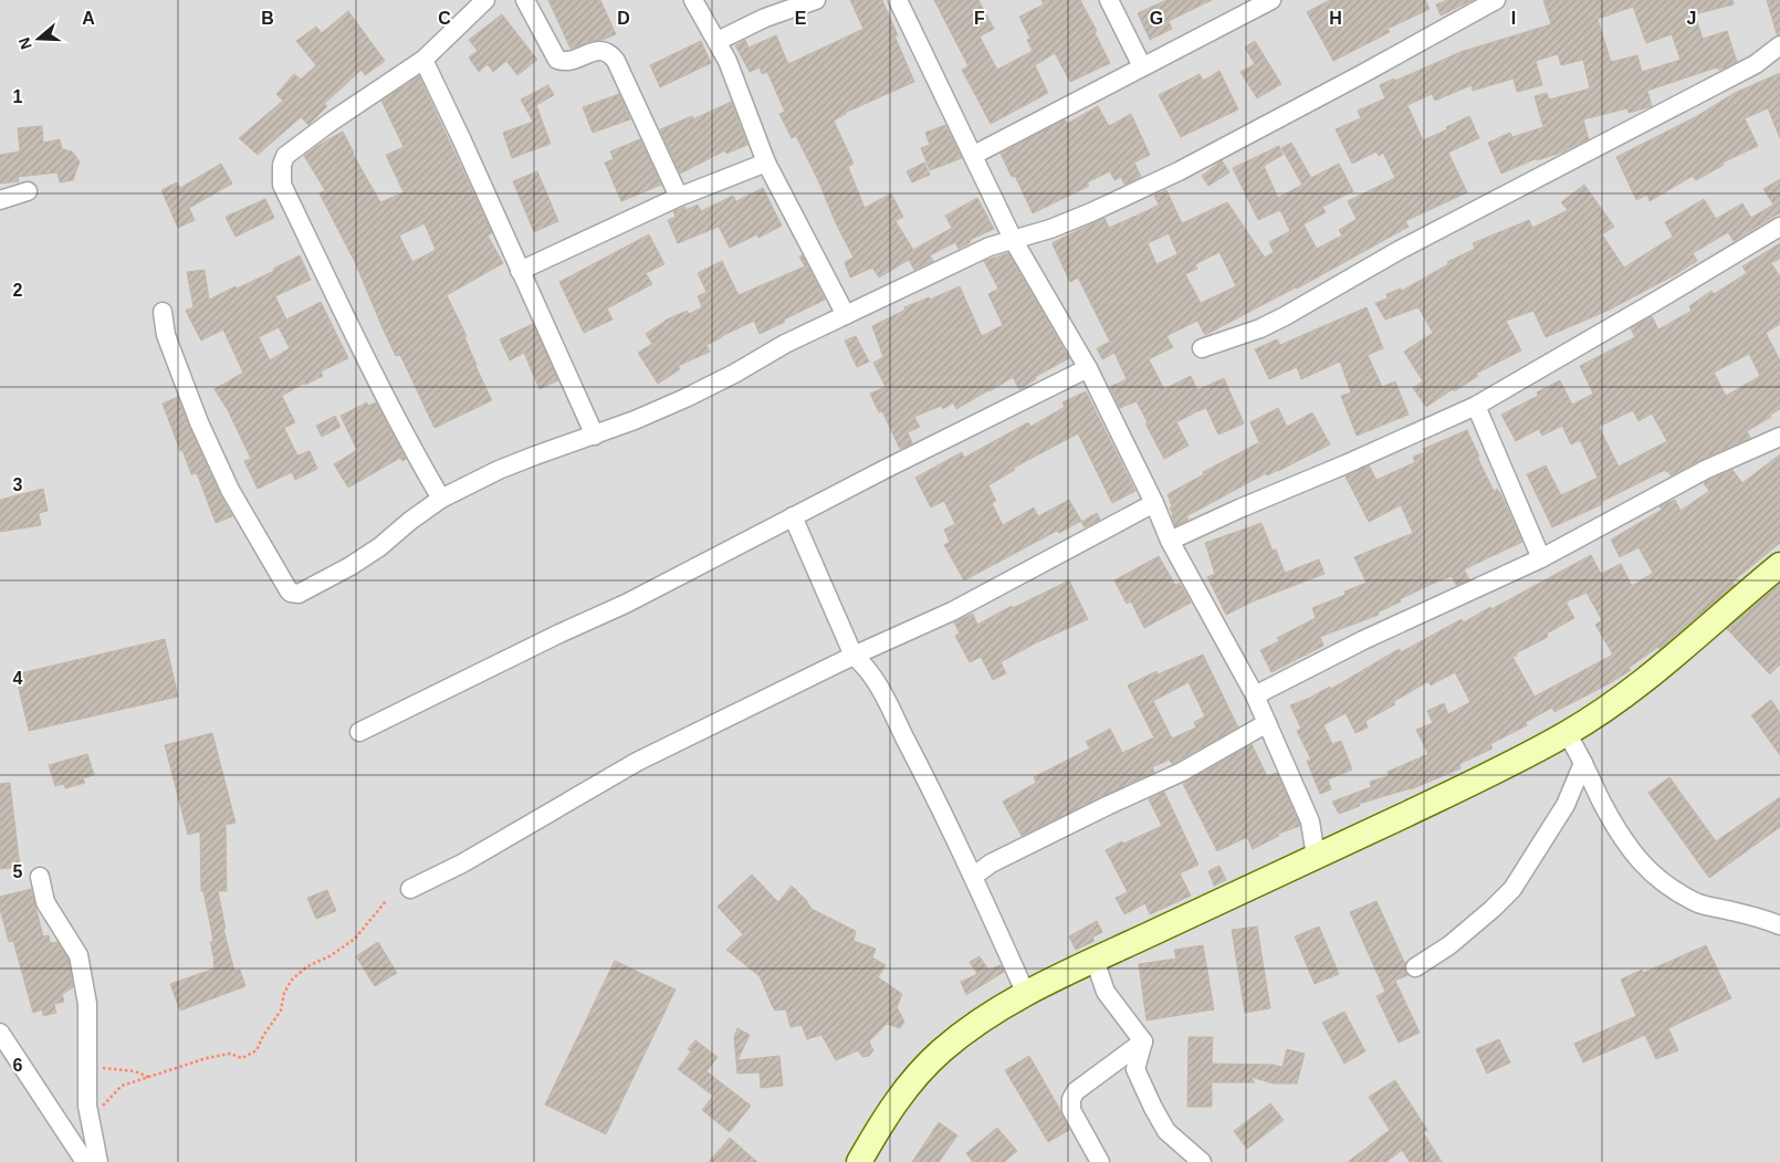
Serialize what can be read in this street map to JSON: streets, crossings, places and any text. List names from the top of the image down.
{
  "north": "left",
  "grid": {
    "columns": [
      "A",
      "B",
      "C",
      "D",
      "E",
      "F",
      "G",
      "H",
      "I",
      "J"
    ],
    "rows": [
      "1",
      "2",
      "3",
      "4",
      "5",
      "6"
    ]
  }
}
